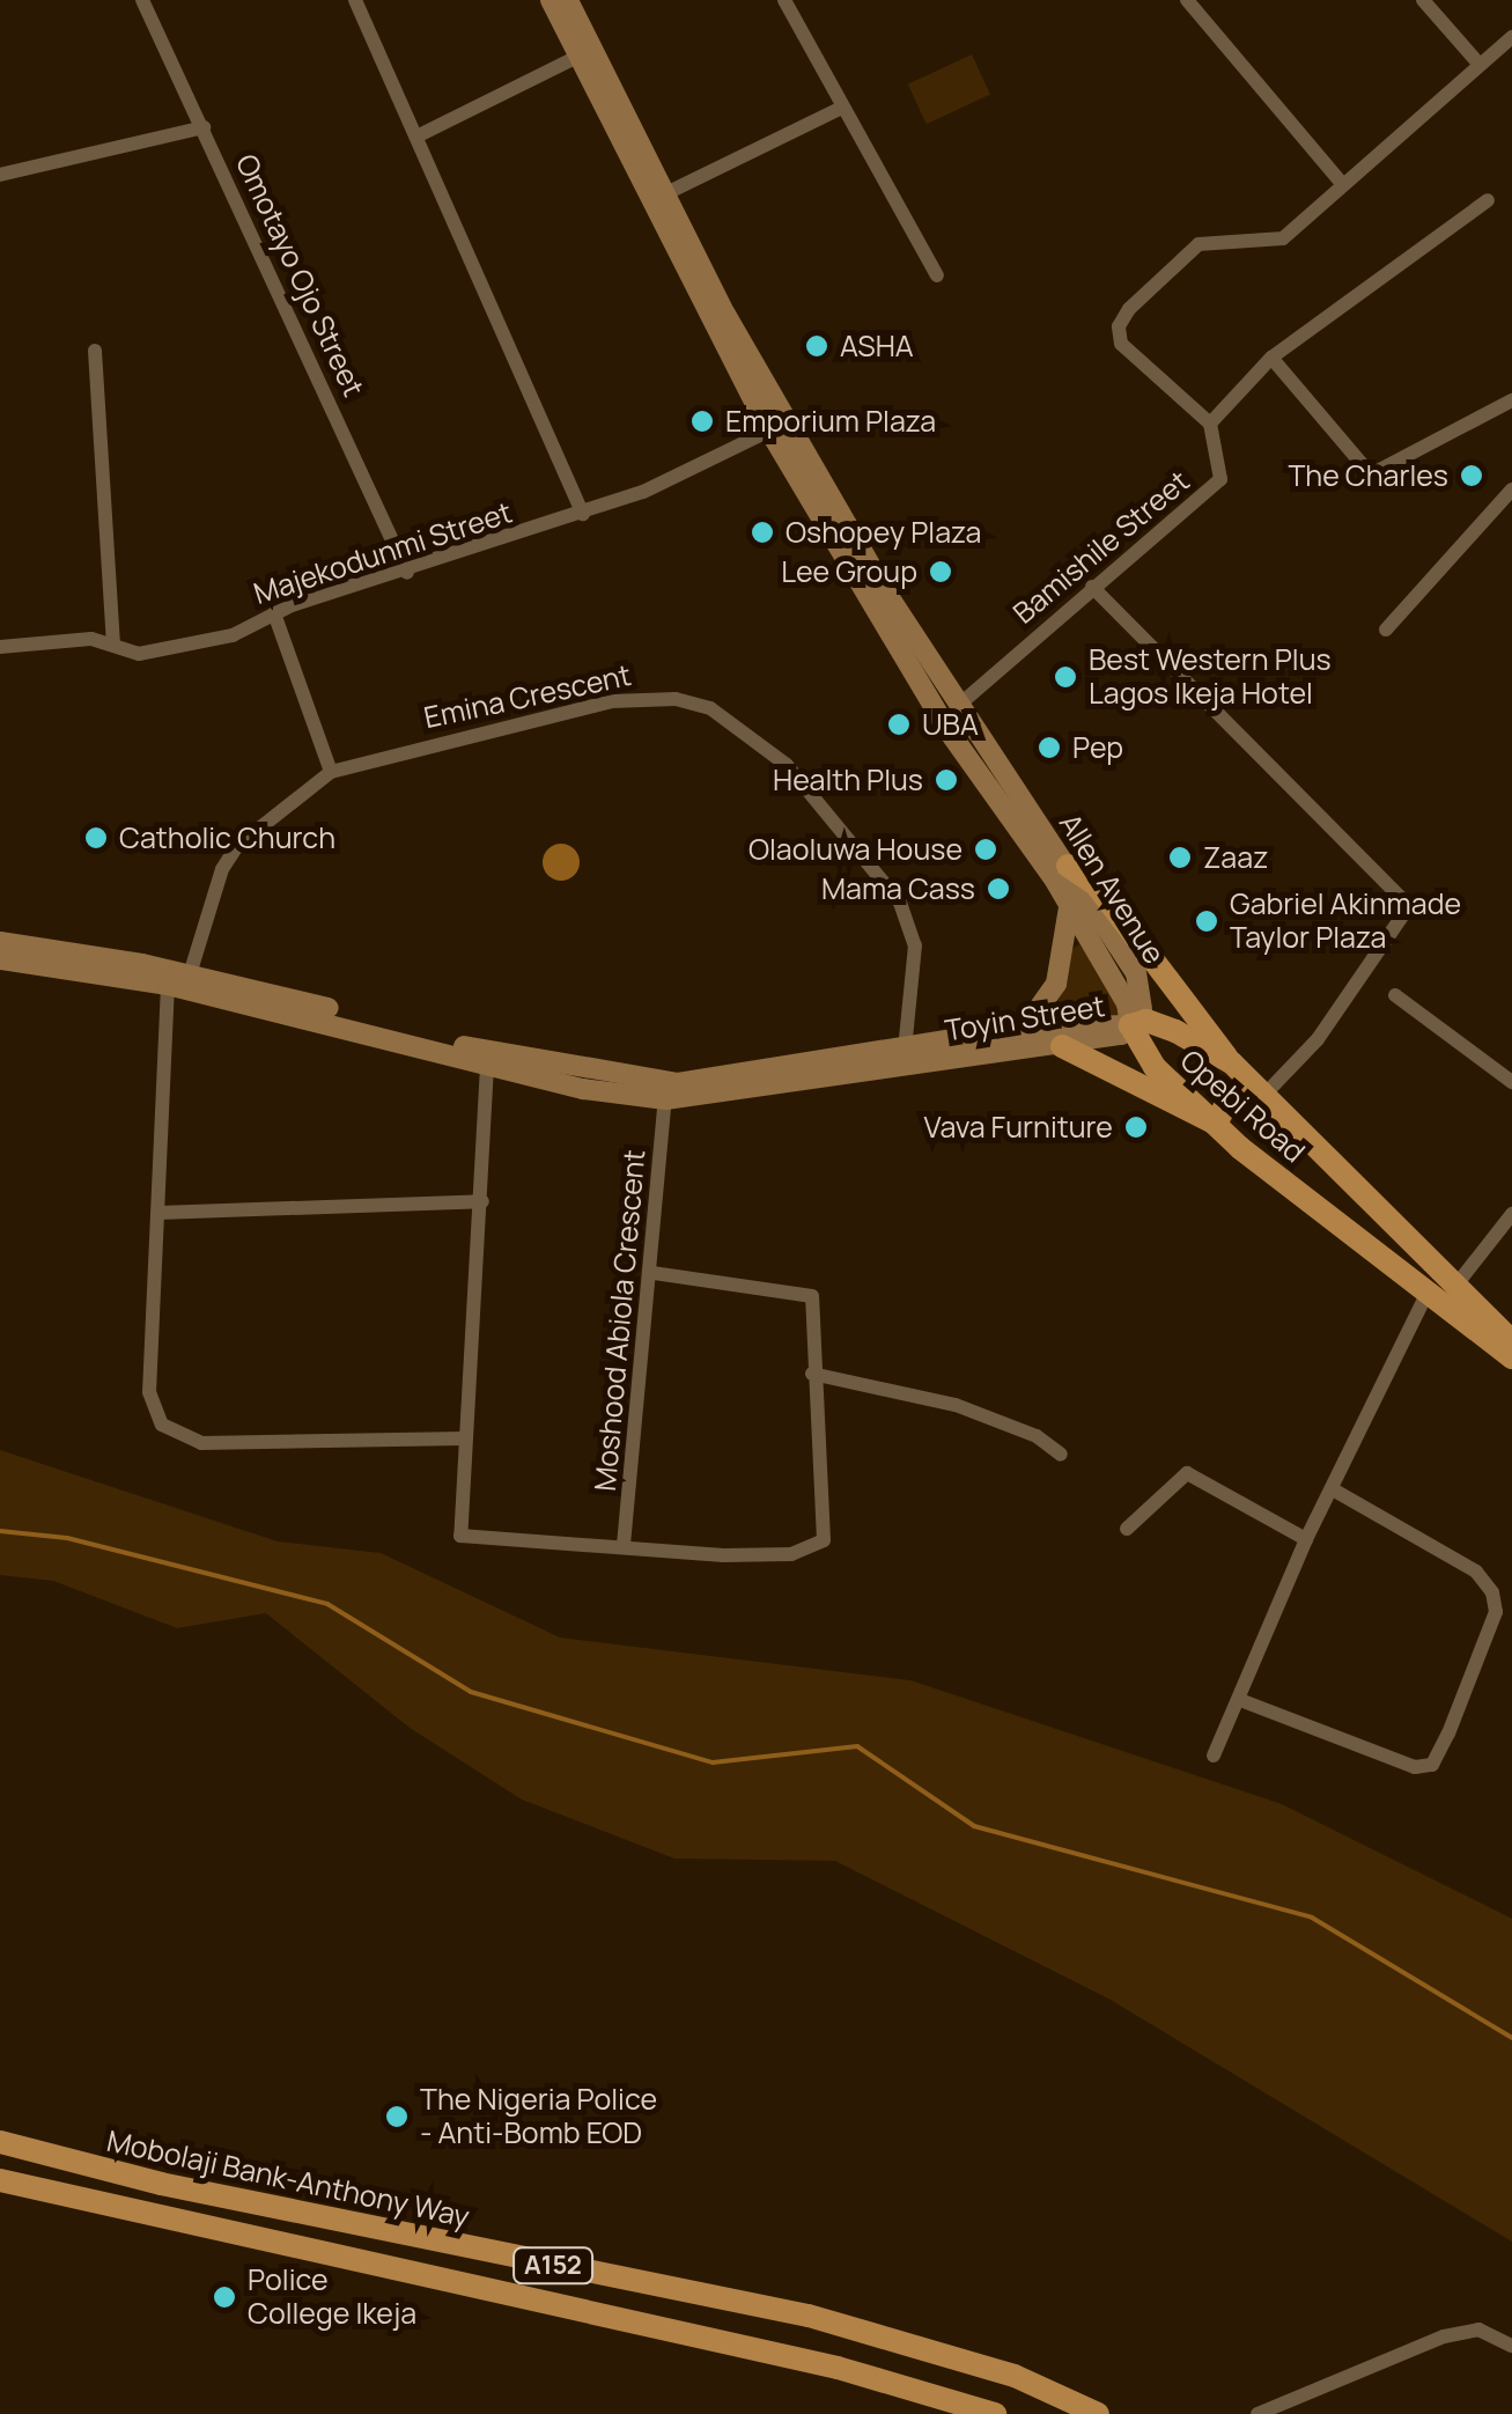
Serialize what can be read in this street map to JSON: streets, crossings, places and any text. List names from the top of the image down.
{
  "streets": {
    "main road": [
      "Allen Avenue",
      "Toyin Street",
      "Opebi Road",
      "Mobolaji Bank-Anthony Way",
      "A152"
    ],
    "street": [
      "Omotayo Ojo Street",
      "Bamishile Street",
      "Majekodunmi Street",
      "Emina Crescent",
      "Moshood Abiola Crescent"
    ]
  },
  "crossings": [
    ["Omotayo Ojo Street", "Majekodunmi Street"],
    ["Bamishile Street", "Allen Avenue"],
    ["Majekodunmi Street", "Allen Avenue"],
    ["Emina Crescent", "Toyin Street"],
    ["Allen Avenue", "Toyin Street"],
    ["Allen Avenue", "Opebi Road"],
    ["Toyin Street", "Opebi Road"],
    ["Toyin Street", "Moshood Abiola Crescent"]
  ],
  "places": [
    "ASHA",
    "Emporium Plaza",
    "The Charles",
    "Oshopey Plaza",
    "Lee Group",
    "Best Western Plus Lagos Ikeja Hotel",
    "UBA",
    "Pep",
    "Health Plus",
    "Catholic Church",
    "Olaoluwa House",
    "Zaaz",
    "Mama Cass",
    "Gabriel Akinmade Taylor Plaza",
    "Vava Furniture",
    "The Nigeria Police - Anti-Bomb EOD",
    "Police College Ikeja"
  ]
}
